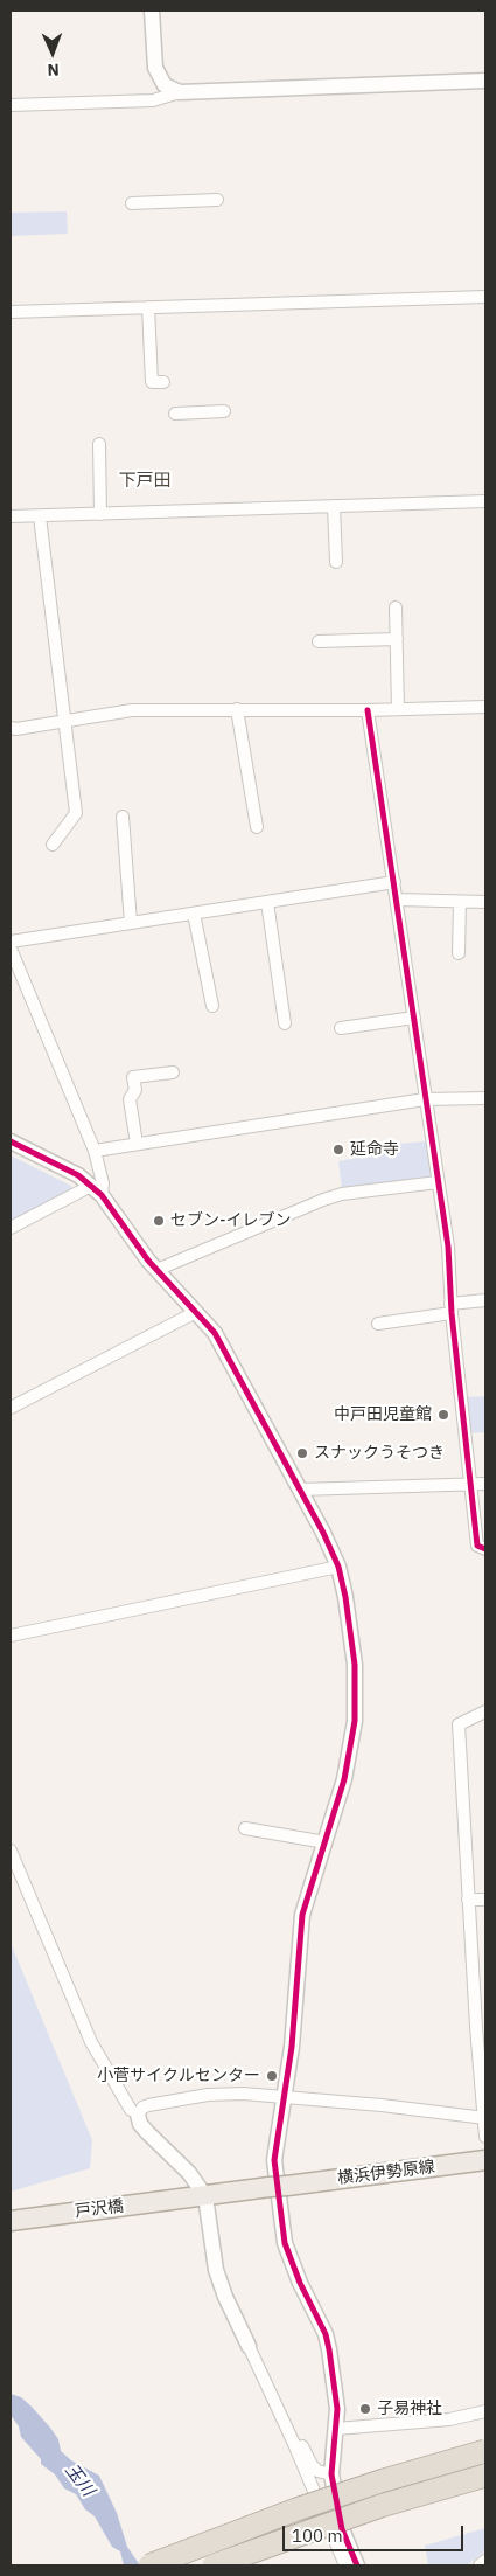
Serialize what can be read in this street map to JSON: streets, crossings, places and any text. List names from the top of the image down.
{
  "streets": {
    "main road": ["横浜伊勢原線", "戸沢橋"]
  },
  "crossings": [
    ["横浜伊勢原線", "戸沢橋"]
  ],
  "districts": ["下戸田"],
  "water": ["玉川"],
  "places": [
    "延命寺",
    "セブン-イレブン",
    "中戸田児童館",
    "スナックうそつき",
    "小菅サイクルセンター",
    "子易神社"
  ],
  "scale_bar": "100 m",
  "north": "bottom"
}
